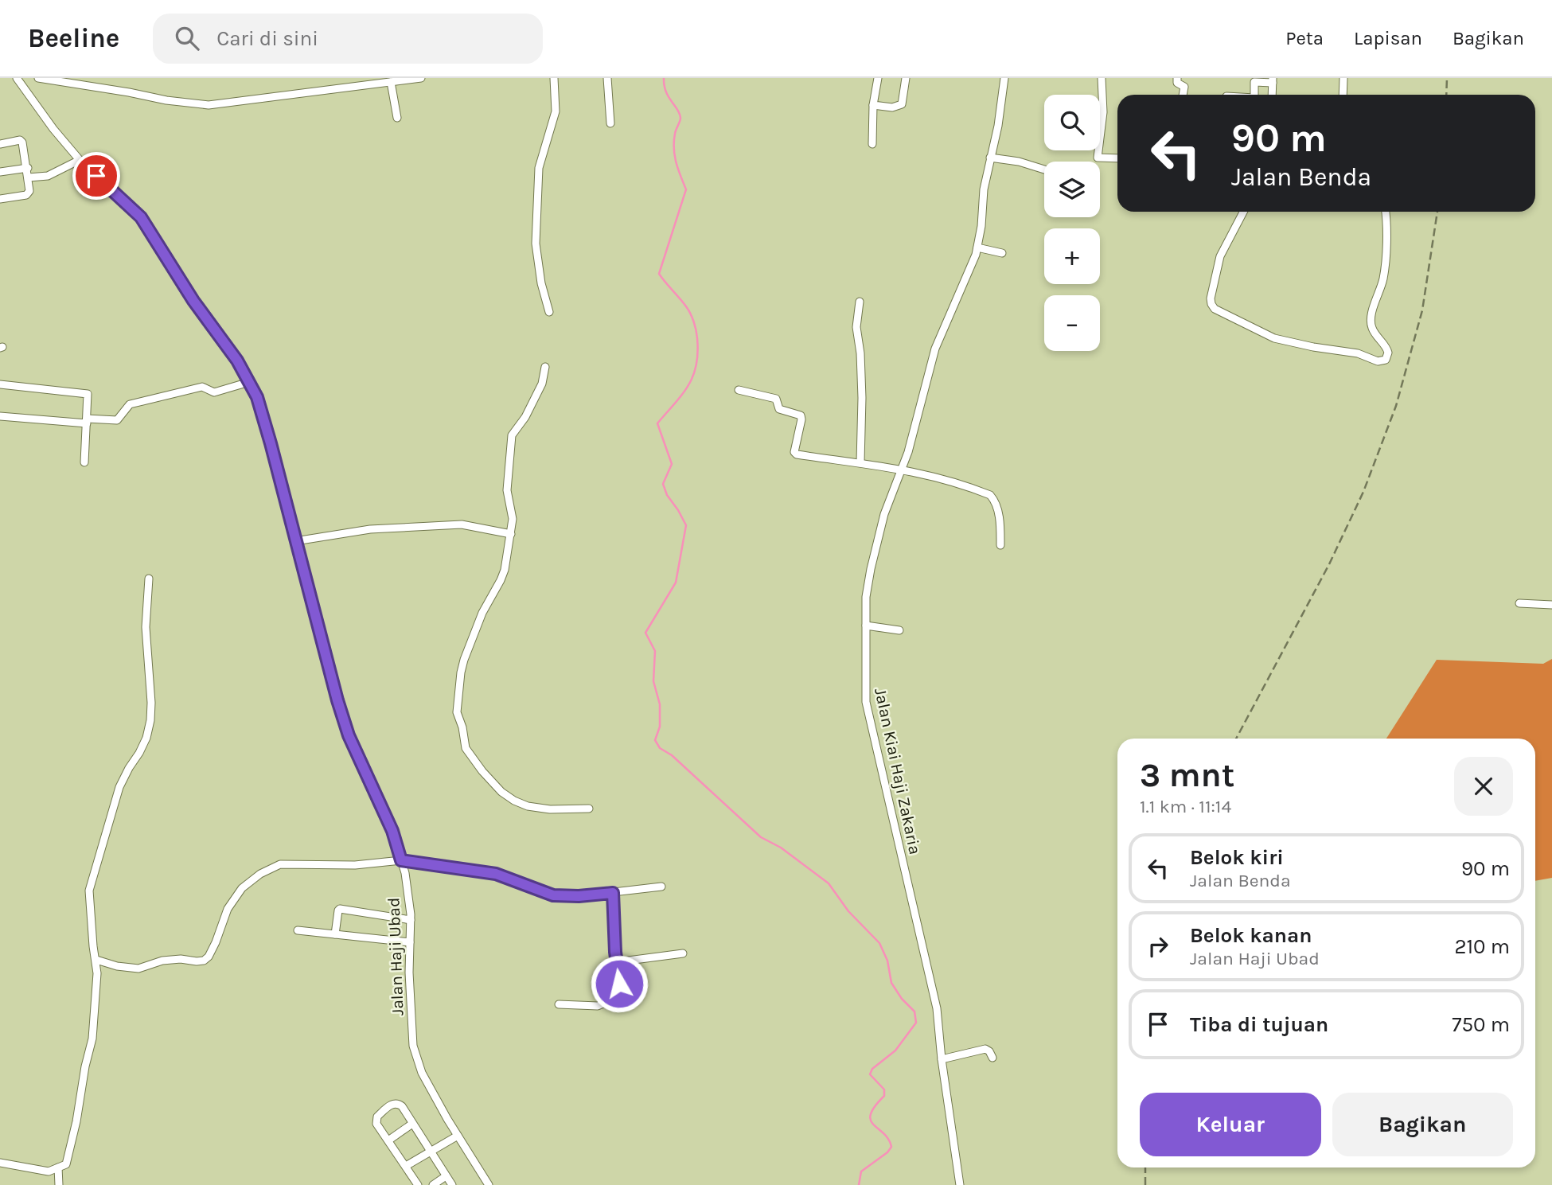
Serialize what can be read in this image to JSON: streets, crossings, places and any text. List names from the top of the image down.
{
  "streets": {
    "street": ["Jalan Kiai Haji Zakaria", "Jalan Haji Ubad"]
  },
  "page": {
    "header": "Beeline",
    "search": "Cari di sini",
    "nav": ["Peta", "Lapisan", "Bagikan"],
    "map_buttons": ["+", "−"],
    "turn": ["90 m", "Jalan Benda"],
    "heading": ["3 mnt", "1.1 km · 11:14"],
    "list": [
      {
        "name": "Belok kiri",
        "note": "Jalan Benda",
        "value": "90 m"
      },
      {
        "name": "Belok kanan",
        "note": "Jalan Haji Ubad",
        "value": "210 m"
      },
      {
        "name": "Tiba di tujuan",
        "value": "750 m"
      }
    ],
    "buttons": ["Keluar", "Bagikan"]
  }
}
